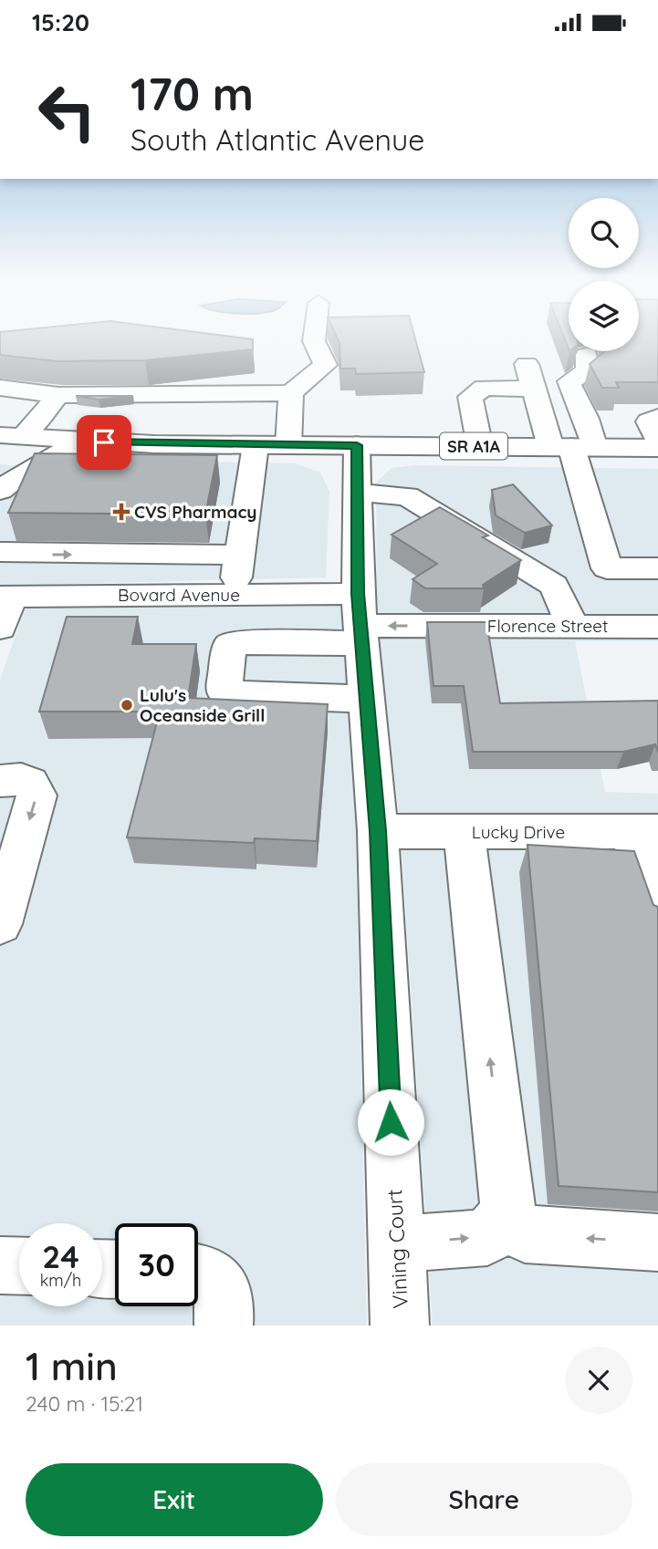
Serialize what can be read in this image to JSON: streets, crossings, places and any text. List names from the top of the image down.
{
  "streets": {
    "street": [
      "SR A1A",
      "Bovard Avenue",
      "Florence Street",
      "Lucky Drive",
      "Vining Court"
    ]
  },
  "crossings": [
    ["SR A1A", "Vining Court"],
    ["Bovard Avenue", "Florence Street"],
    ["Bovard Avenue", "Vining Court"],
    ["Florence Street", "Vining Court"],
    ["Lucky Drive", "Vining Court"]
  ],
  "places": {
    "health": ["CVS Pharmacy"],
    "other": ["Lulu's Oceanside Grill"]
  },
  "page": {
    "status": "15:20",
    "turn": ["170 m", "South Atlantic Avenue"],
    "speed": "24 km/h",
    "limit": "30",
    "heading": ["1 min", "240 m · 15:21"],
    "buttons": ["Exit", "Share"]
  }
}
